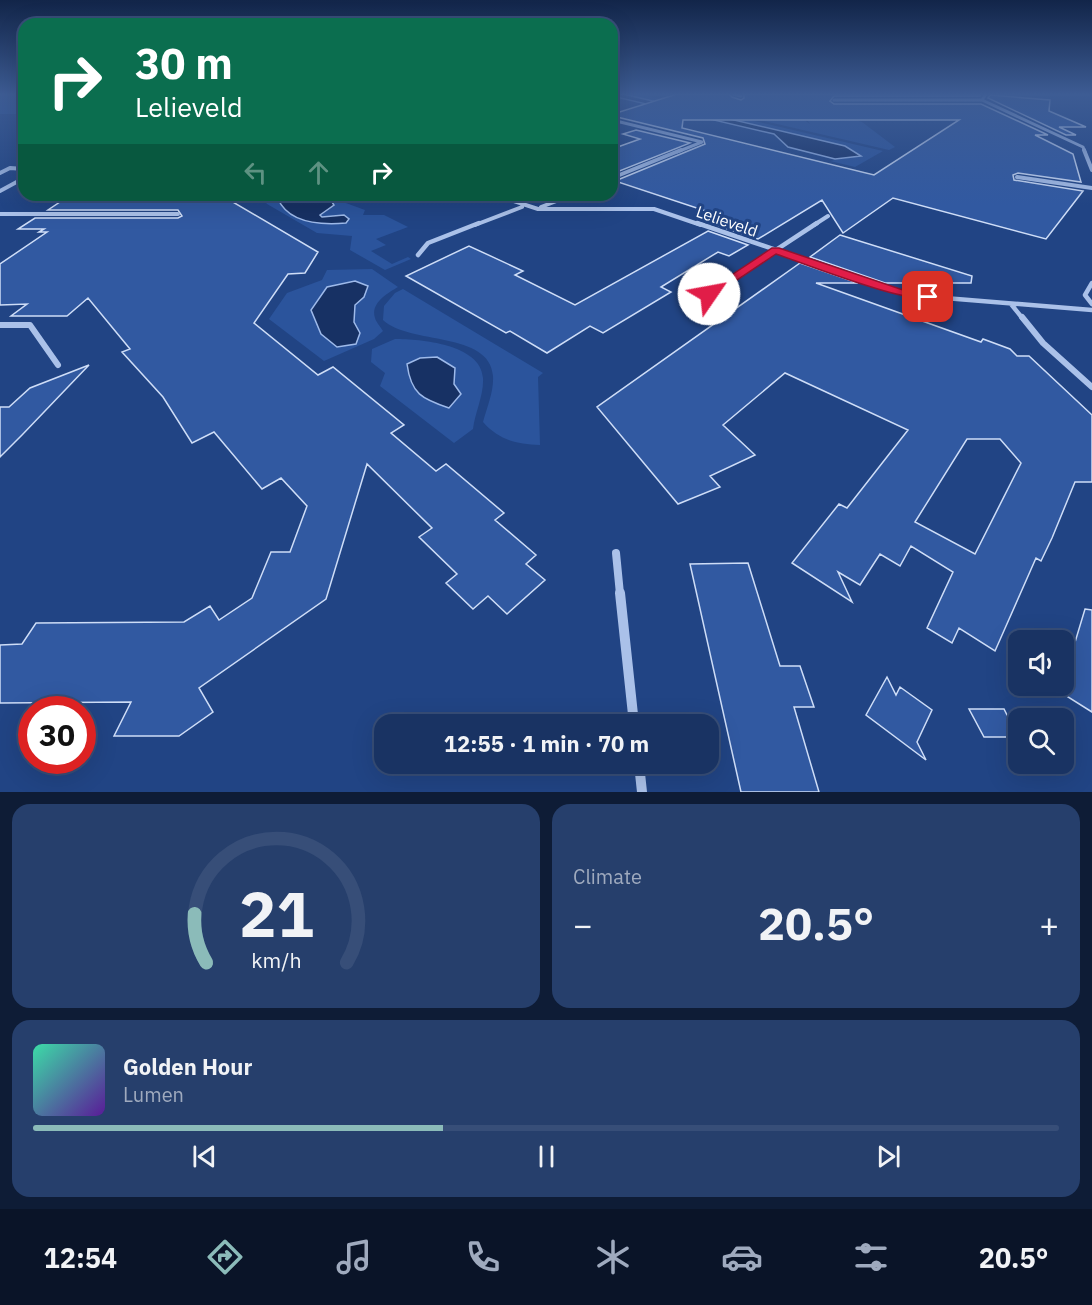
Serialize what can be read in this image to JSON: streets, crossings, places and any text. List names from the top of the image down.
{
  "streets": {
    "street": ["Lelieveld"]
  },
  "page": {
    "turn": ["30 m", "Lelieveld"],
    "limit": "30",
    "trip": "12:55 · 1 min · 70 m",
    "tile": "Climate",
    "heat": ["−", "20.5°", "+"],
    "song": ["Golden Hour", "Lumen"],
    "tabs": ["12:54", "20.5°"],
    "gauge": ["21", "km/h"]
  }
}
